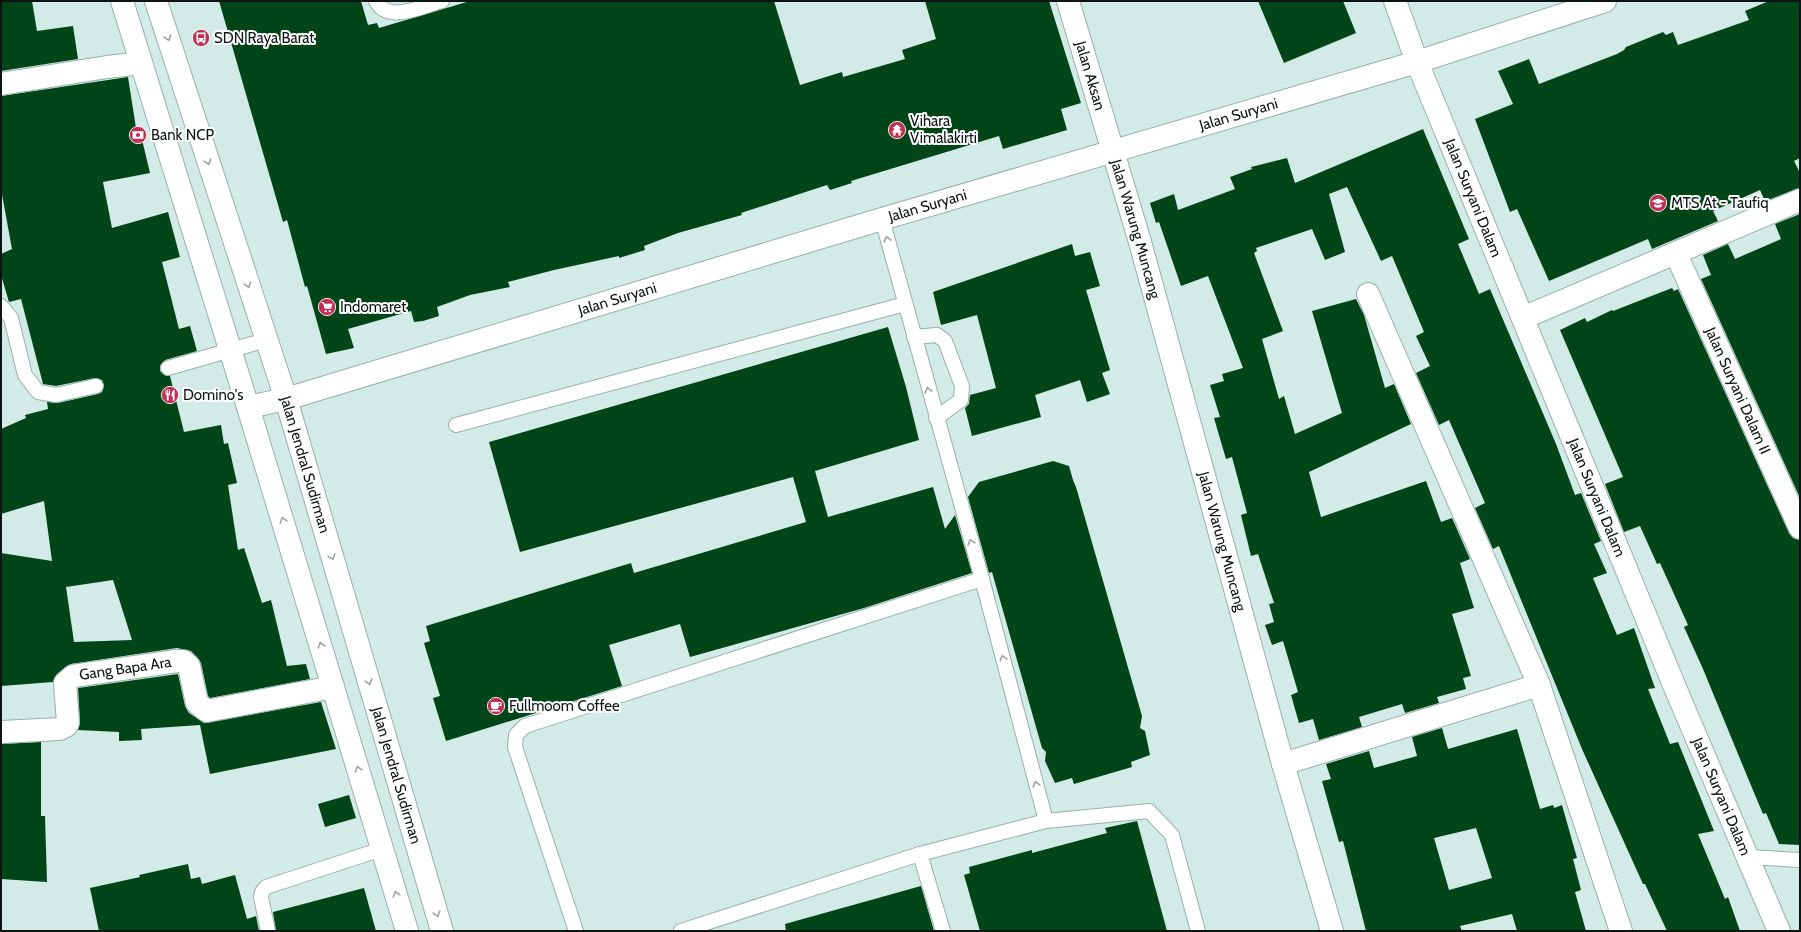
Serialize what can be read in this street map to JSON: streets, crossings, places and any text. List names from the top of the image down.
{
  "streets": {
    "street": [
      "Jalan Aksan",
      "Jalan Suryani",
      "Jalan Suryani Dalam",
      "Jalan Warung Muncang",
      "Jalan Suryani Dalam II",
      "Jalan Jendral Sudirman",
      "Gang Bapa Ara"
    ]
  },
  "crossings": [
    ["Jalan Aksan", "Jalan Suryani"],
    ["Jalan Aksan", "Jalan Warung Muncang"],
    ["Jalan Suryani", "Jalan Suryani Dalam"],
    ["Jalan Suryani", "Jalan Warung Muncang"],
    ["Jalan Suryani", "Jalan Jendral Sudirman"]
  ],
  "places": {
    "bus stop": ["SDN Raya Barat"],
    "temple": ["Vihara Vimalakirti"],
    "bank": ["Bank NCP"],
    "school or university": ["MTS At - Taufiq"],
    "supermarket": ["Indomaret"],
    "restaurant": ["Domino's"],
    "cafe": ["Fullmoom Coffee"]
  }
}
